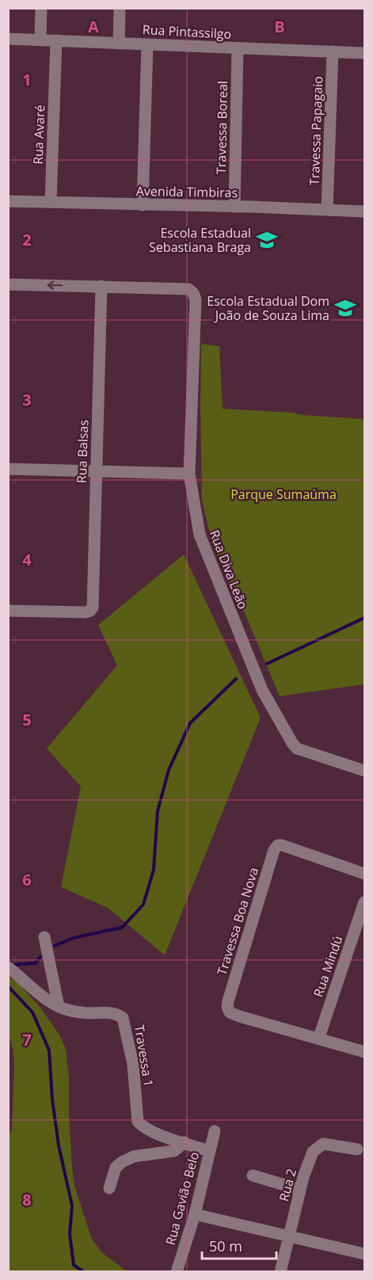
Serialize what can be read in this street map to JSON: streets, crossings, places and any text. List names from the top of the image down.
{
  "streets": {
    "street": [
      "Rua Pintassilgo",
      "Travessa Boreal",
      "Travessa Papagaio",
      "Rua Avaré",
      "Avenida Timbiras",
      "Rua Balsas",
      "Rua Diva Leão",
      "Travessa Boa Nova",
      "Rua Mindú",
      "Travessa 1",
      "Rua 2",
      "Rua Gavião Belo"
    ]
  },
  "crossings": [
    ["Rua Pintassilgo", "Travessa Boreal"],
    ["Rua Pintassilgo", "Travessa Papagaio"],
    ["Rua Pintassilgo", "Rua Avaré"],
    ["Travessa Boreal", "Avenida Timbiras"],
    ["Travessa Papagaio", "Avenida Timbiras"],
    ["Rua Avaré", "Avenida Timbiras"],
    ["Rua Balsas", "Rua Diva Leão"],
    ["Travessa Boa Nova", "Rua Mindú"],
    ["Travessa 1", "Rua Gavião Belo"]
  ],
  "parks": ["Parque Sumaúma"],
  "places": {
    "school or university": ["Escola Estadual Sebastiana Braga", "Escola Estadual Dom João de Souza Lima"]
  },
  "scale_bar": "50 m",
  "grid": {
    "columns": ["A", "B"],
    "rows": [
      "1",
      "2",
      "3",
      "4",
      "5",
      "6",
      "7",
      "8"
    ]
  }
}
